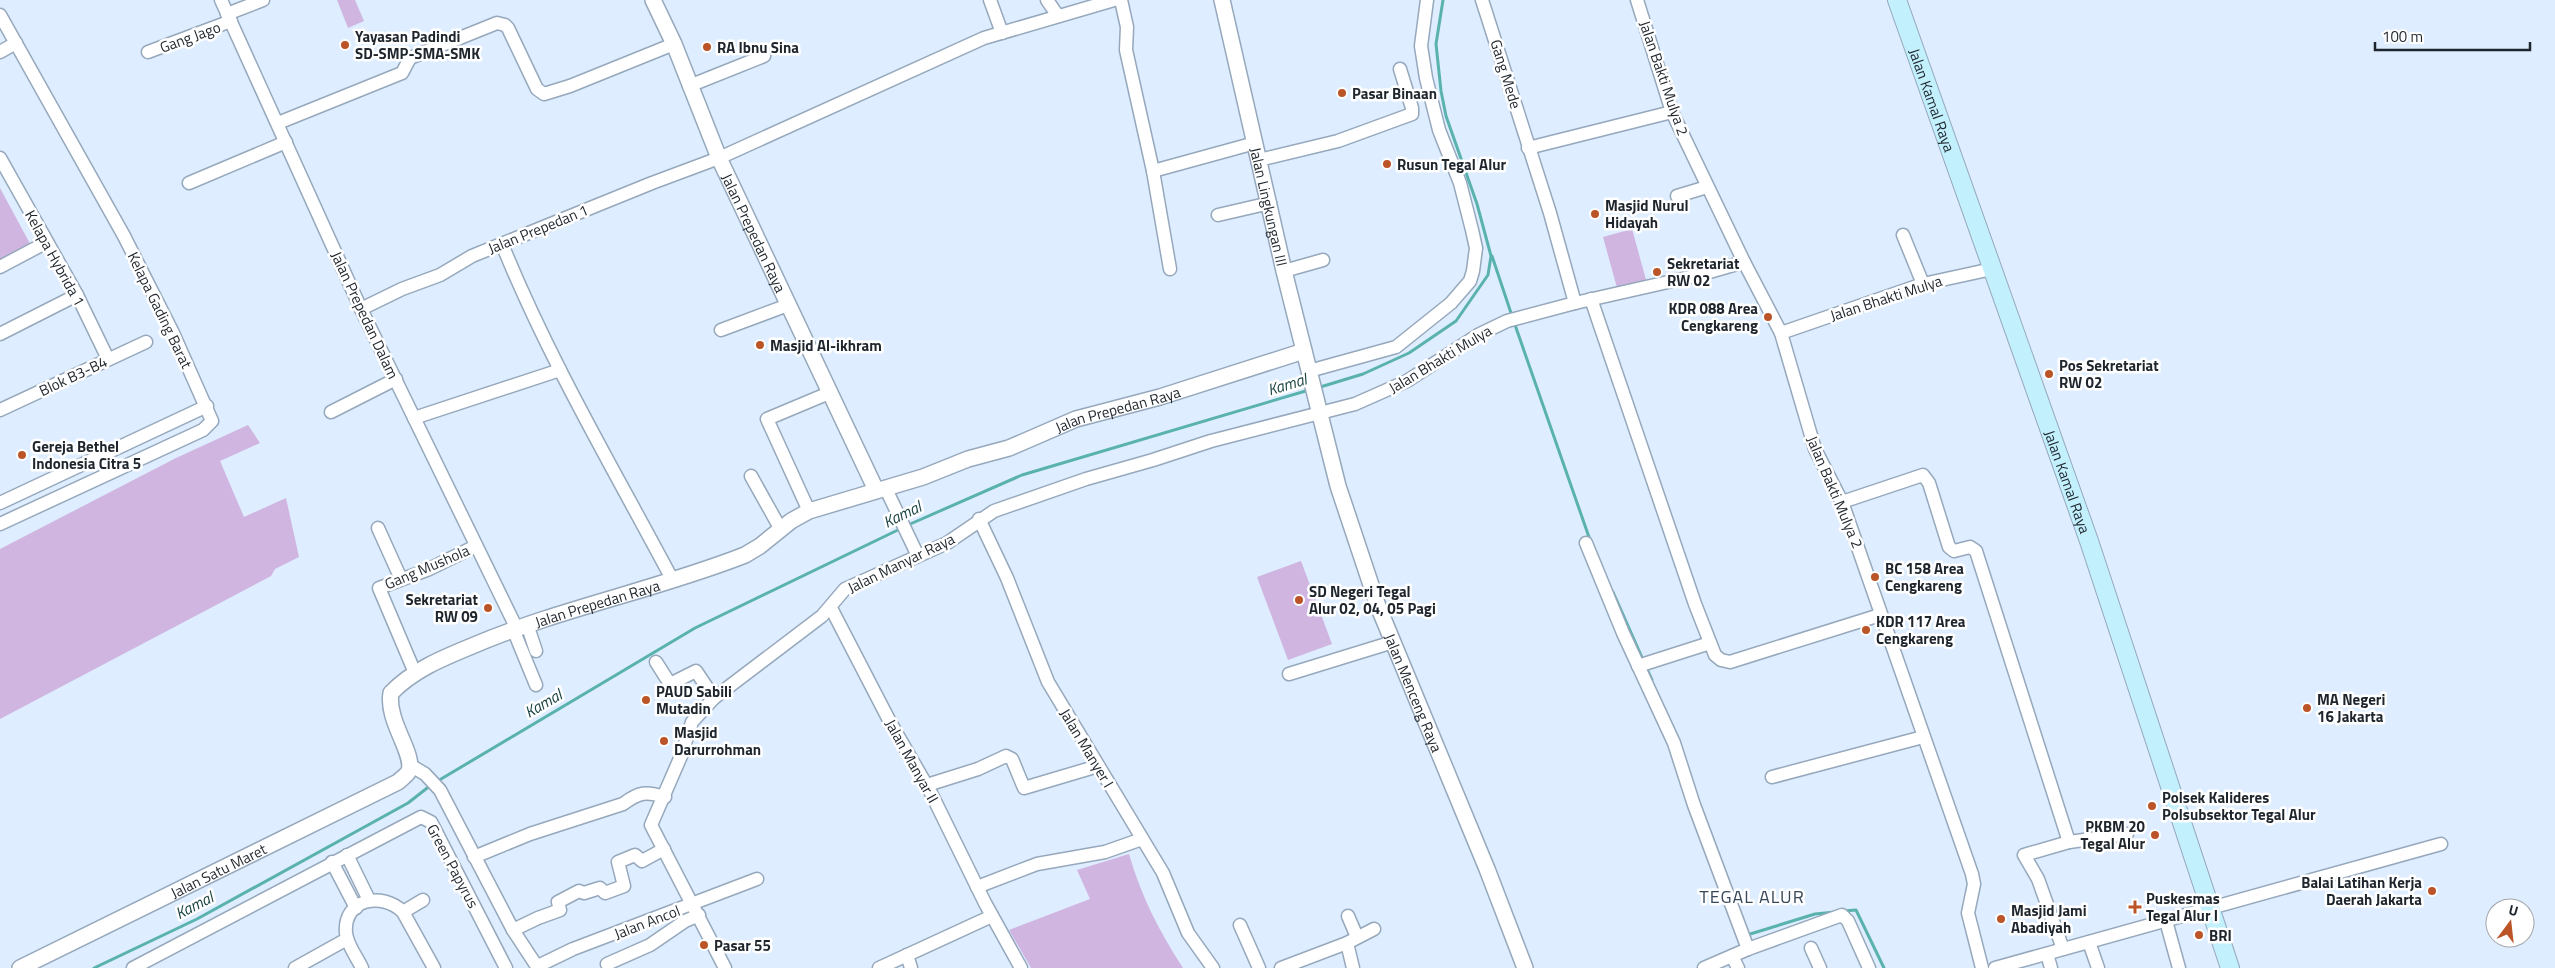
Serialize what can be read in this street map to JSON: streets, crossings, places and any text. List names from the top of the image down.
{
  "streets": {
    "main road": ["Jalan Kamal Raya"],
    "street": [
      "Gang Jago",
      "Gang Mede",
      "Jalan Bakti Mulya 2",
      "Jalan Lingkungan III",
      "Jalan Prepedan 1",
      "Jalan Prepedan Raya",
      "Kelapa Hybrida 1",
      "Jalan Bhakti Mulya",
      "Kelapa Gading Barat",
      "Jalan Prepedan Dalam",
      "Blok B3-B4",
      "Jalan Manyar Raya",
      "Gang Mushola",
      "Jalan Menceng Raya",
      "Jalan Manyer I",
      "Jalan Manyar II",
      "Green Papyrus",
      "Jalan Satu Maret",
      "Jalan Ancol"
    ]
  },
  "crossings": [
    ["Gang Jago", "Jalan Prepedan Dalam"],
    ["Gang Mede", "Jalan Bhakti Mulya"],
    ["Jalan Bakti Mulya 2", "Jalan Bhakti Mulya"],
    ["Jalan Kamal Raya", "Jalan Bhakti Mulya"],
    ["Jalan Lingkungan III", "Jalan Prepedan Raya"],
    ["Jalan Lingkungan III", "Jalan Bhakti Mulya"],
    ["Jalan Lingkungan III", "Jalan Manyar Raya"],
    ["Jalan Lingkungan III", "Jalan Menceng Raya"],
    ["Jalan Prepedan 1", "Jalan Prepedan Raya"],
    ["Jalan Prepedan 1", "Jalan Prepedan Dalam"],
    ["Jalan Prepedan Raya", "Jalan Prepedan Dalam"],
    ["Jalan Prepedan Raya", "Gang Mushola"],
    ["Jalan Prepedan Raya", "Jalan Satu Maret"],
    ["Kelapa Hybrida 1", "Blok B3-B4"],
    ["Jalan Bhakti Mulya", "Jalan Manyar Raya"],
    ["Jalan Bhakti Mulya", "Jalan Menceng Raya"],
    ["Jalan Prepedan Dalam", "Gang Mushola"],
    ["Jalan Manyar Raya", "Jalan Menceng Raya"],
    ["Jalan Manyar Raya", "Jalan Manyer I"],
    ["Jalan Manyar Raya", "Jalan Manyar II"],
    ["Jalan Manyar Raya", "Jalan Ancol"]
  ],
  "districts": ["TEGAL ALUR"],
  "water": ["Kamal"],
  "places": {
    "other": [
      "Yayasan Padindi SD-SMP-SMA-SMK",
      "RA Ibnu Sina",
      "Pasar Binaan",
      "Rusun Tegal Alur",
      "Masjid Nurul Hidayah",
      "Sekretariat RW 02",
      "KDR 088 Area Cengkareng",
      "Masjid Al-ikhram",
      "Pos Sekretariat RW 02",
      "Gereja Bethel Indonesia Citra 5",
      "BC 158 Area Cengkareng",
      "SD Negeri Tegal Alur 02, 04, 05 Pagi",
      "Sekretariat RW 09",
      "KDR 117 Area Cengkareng",
      "PAUD Sabili Mutadin",
      "MA Negeri 16 Jakarta",
      "Masjid Darurrohman",
      "Polsek Kalideres Polsubsektor Tegal Alur",
      "PKBM 20 Tegal Alur",
      "Balai Latihan Kerja Daerah Jakarta",
      "Masjid Jami Abadiyah",
      "BRI",
      "Pasar 55"
    ],
    "health": ["Puskesmas Tegal Alur I"]
  },
  "scale_bar": "100 m",
  "north": "top"
}
